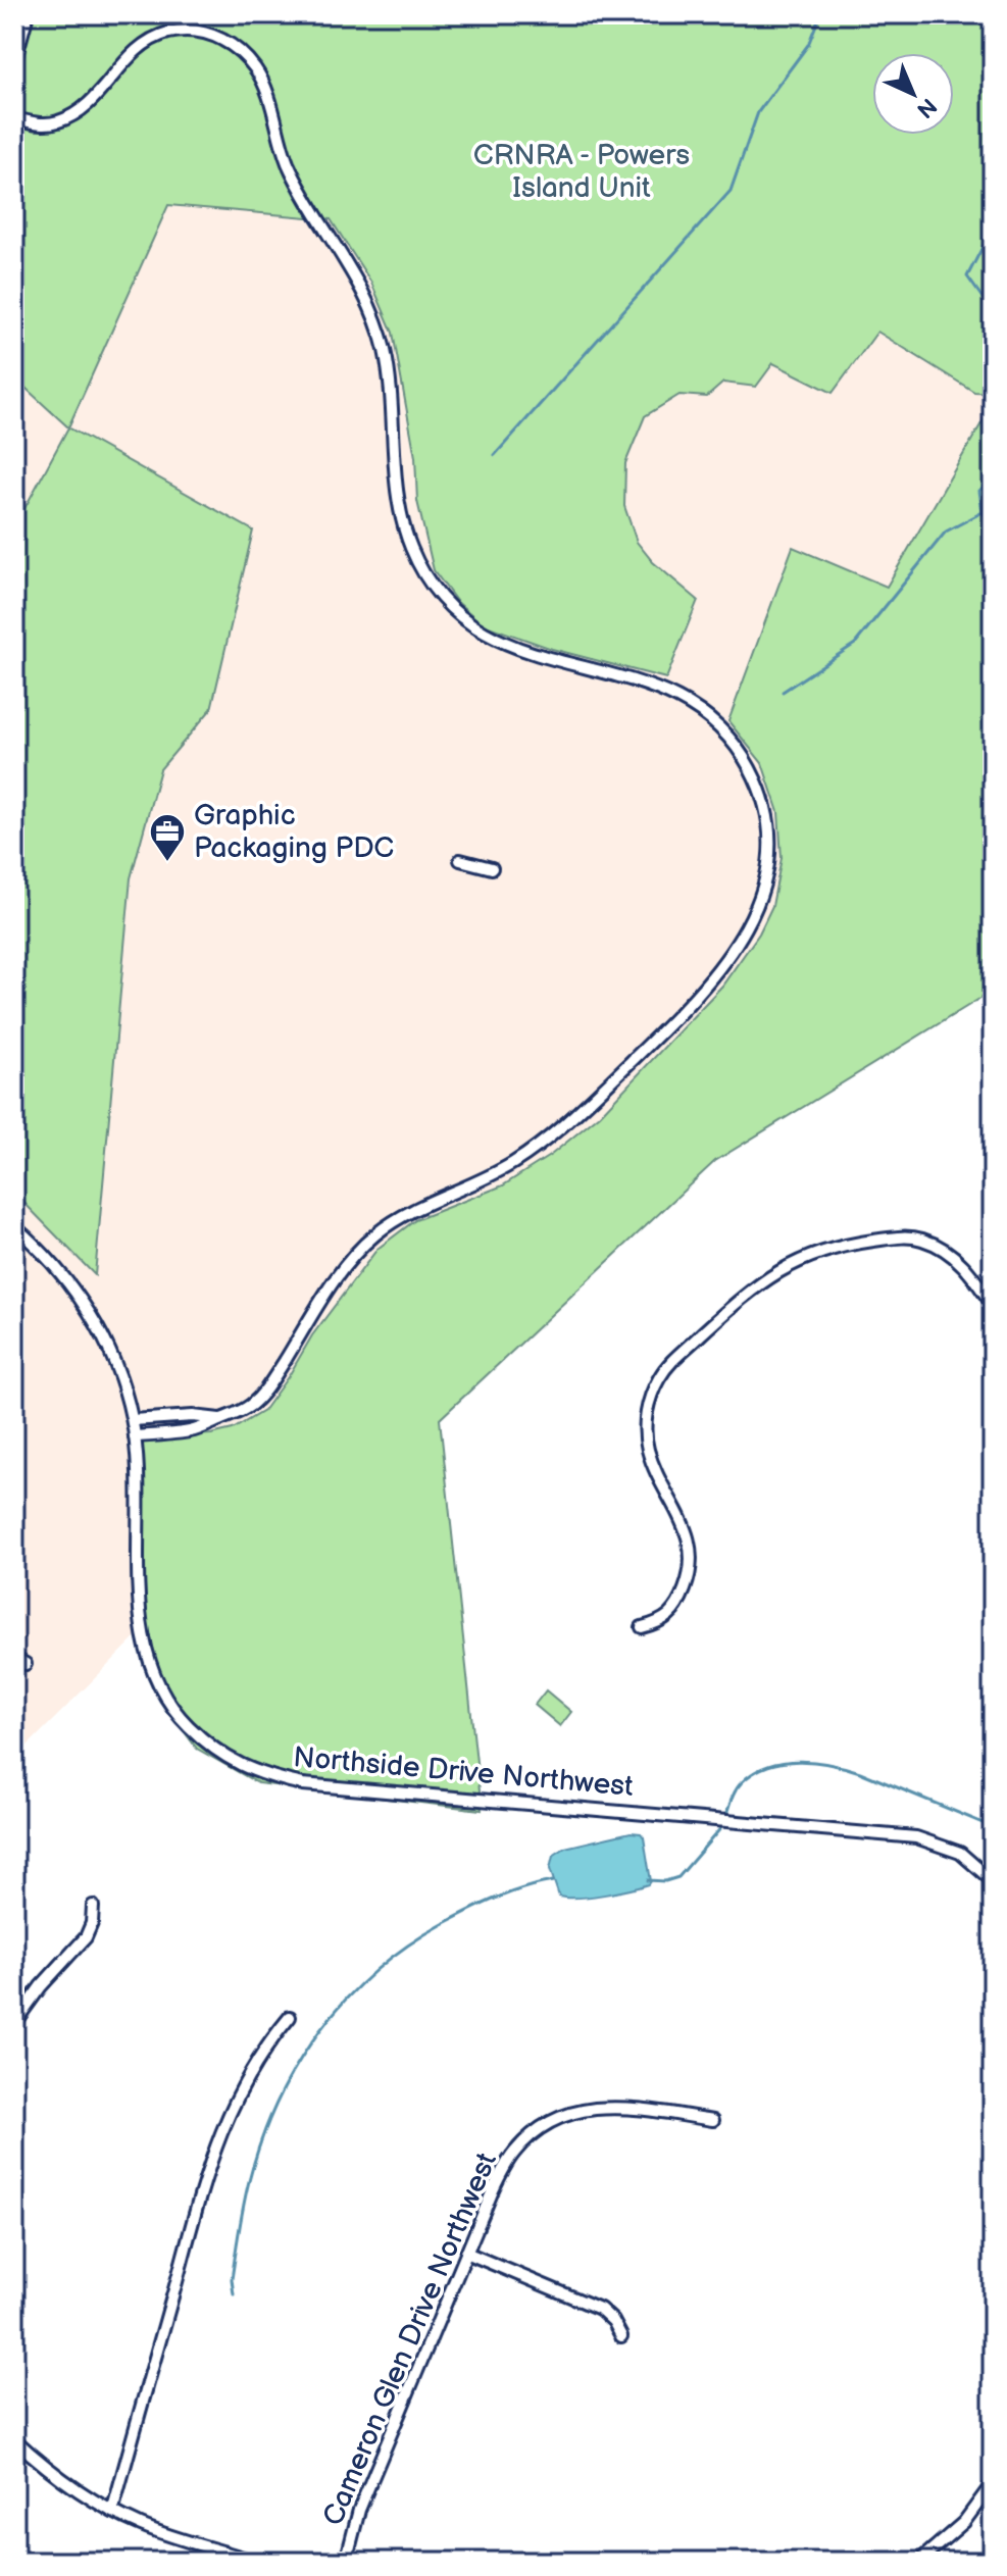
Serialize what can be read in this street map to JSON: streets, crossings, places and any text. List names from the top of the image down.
{
  "streets": {
    "street": ["Northside Drive Northwest", "Cameron Glen Drive Northwest"]
  },
  "parks": ["CRNRA - Powers Island Unit"],
  "places": {
    "office": ["Graphic Packaging PDC"]
  },
  "north": "bottom right"
}
